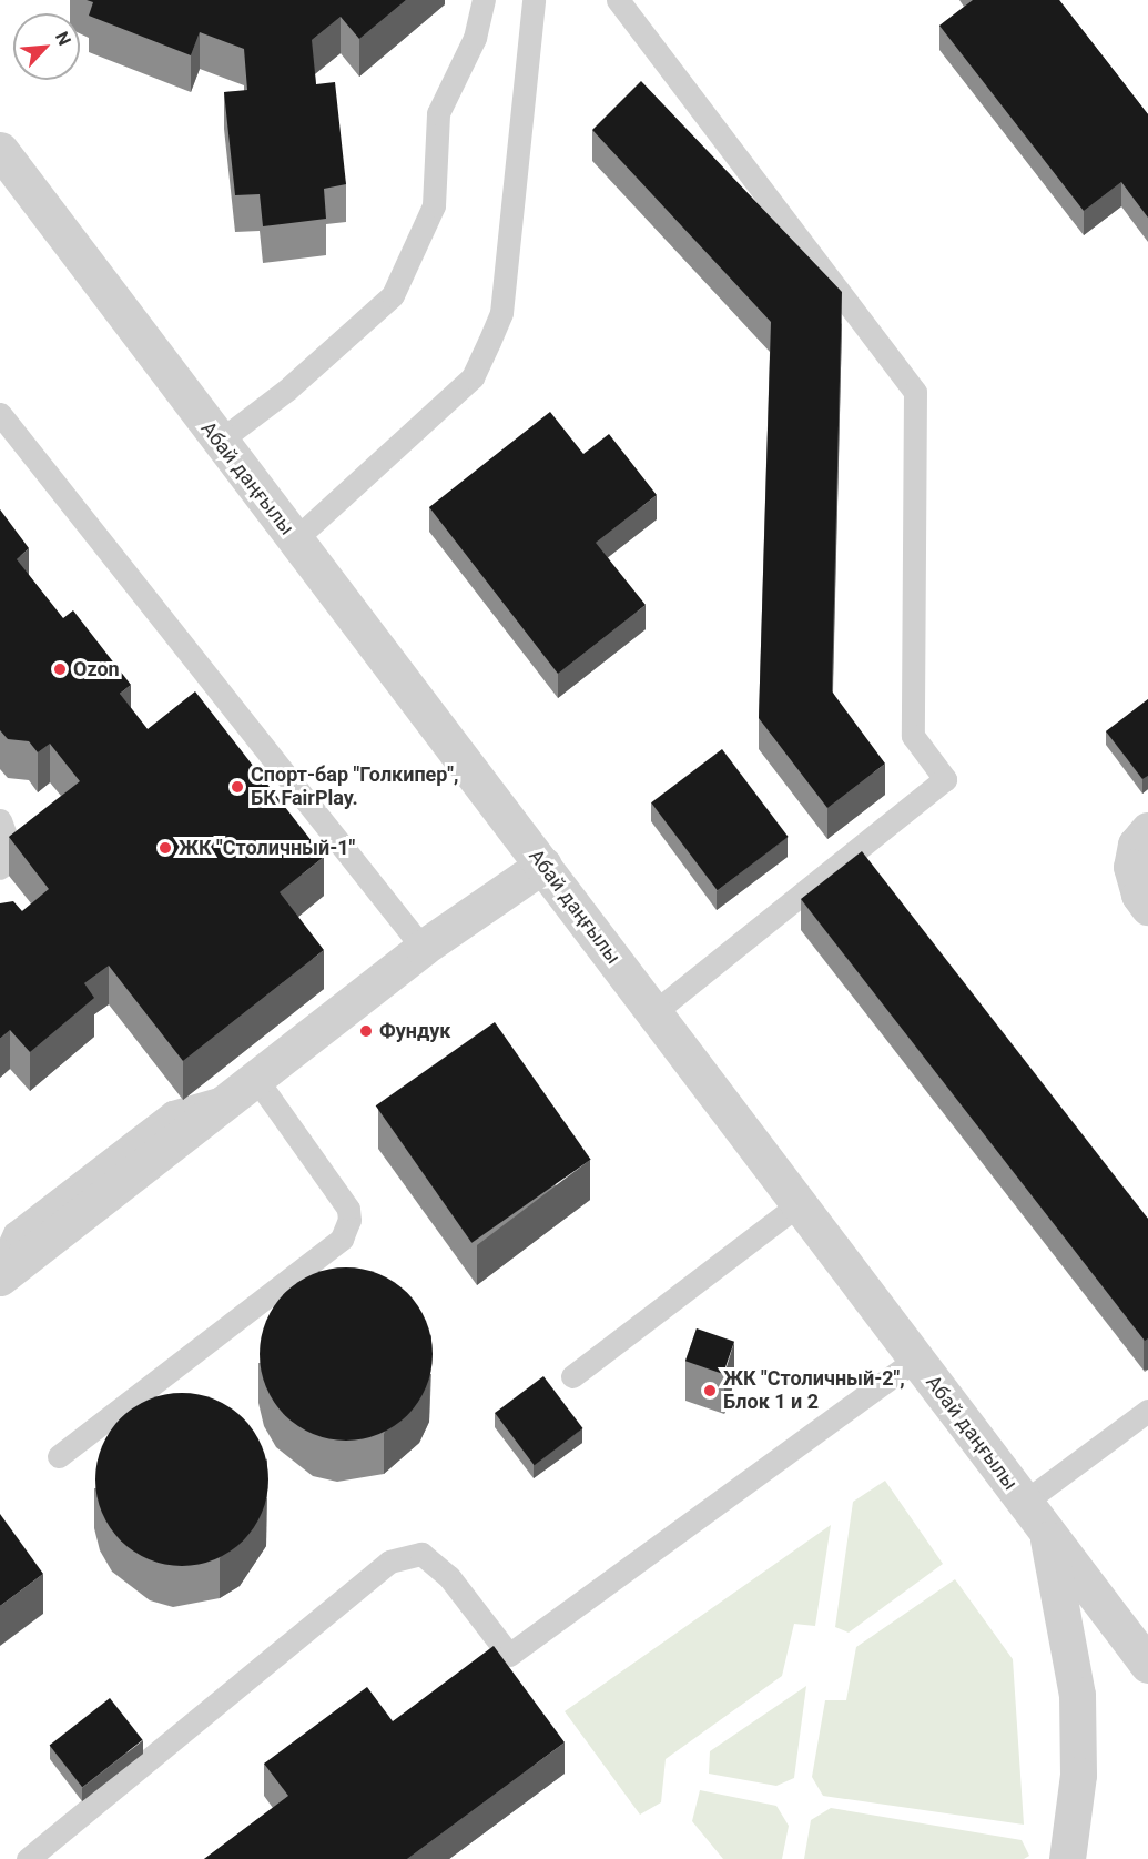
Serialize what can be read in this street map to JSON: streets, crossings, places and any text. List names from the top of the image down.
{
  "streets": {
    "street": ["Абай даңғылы"]
  },
  "places": [
    "Ozon",
    "Спорт-бар \"Голкипер\", БК FairPlay.",
    "ЖК \"Столичный-1\"",
    "Фундук",
    "ЖК \"Столичный-2\", Блок 1 и 2"
  ],
  "north": "top right"
}
